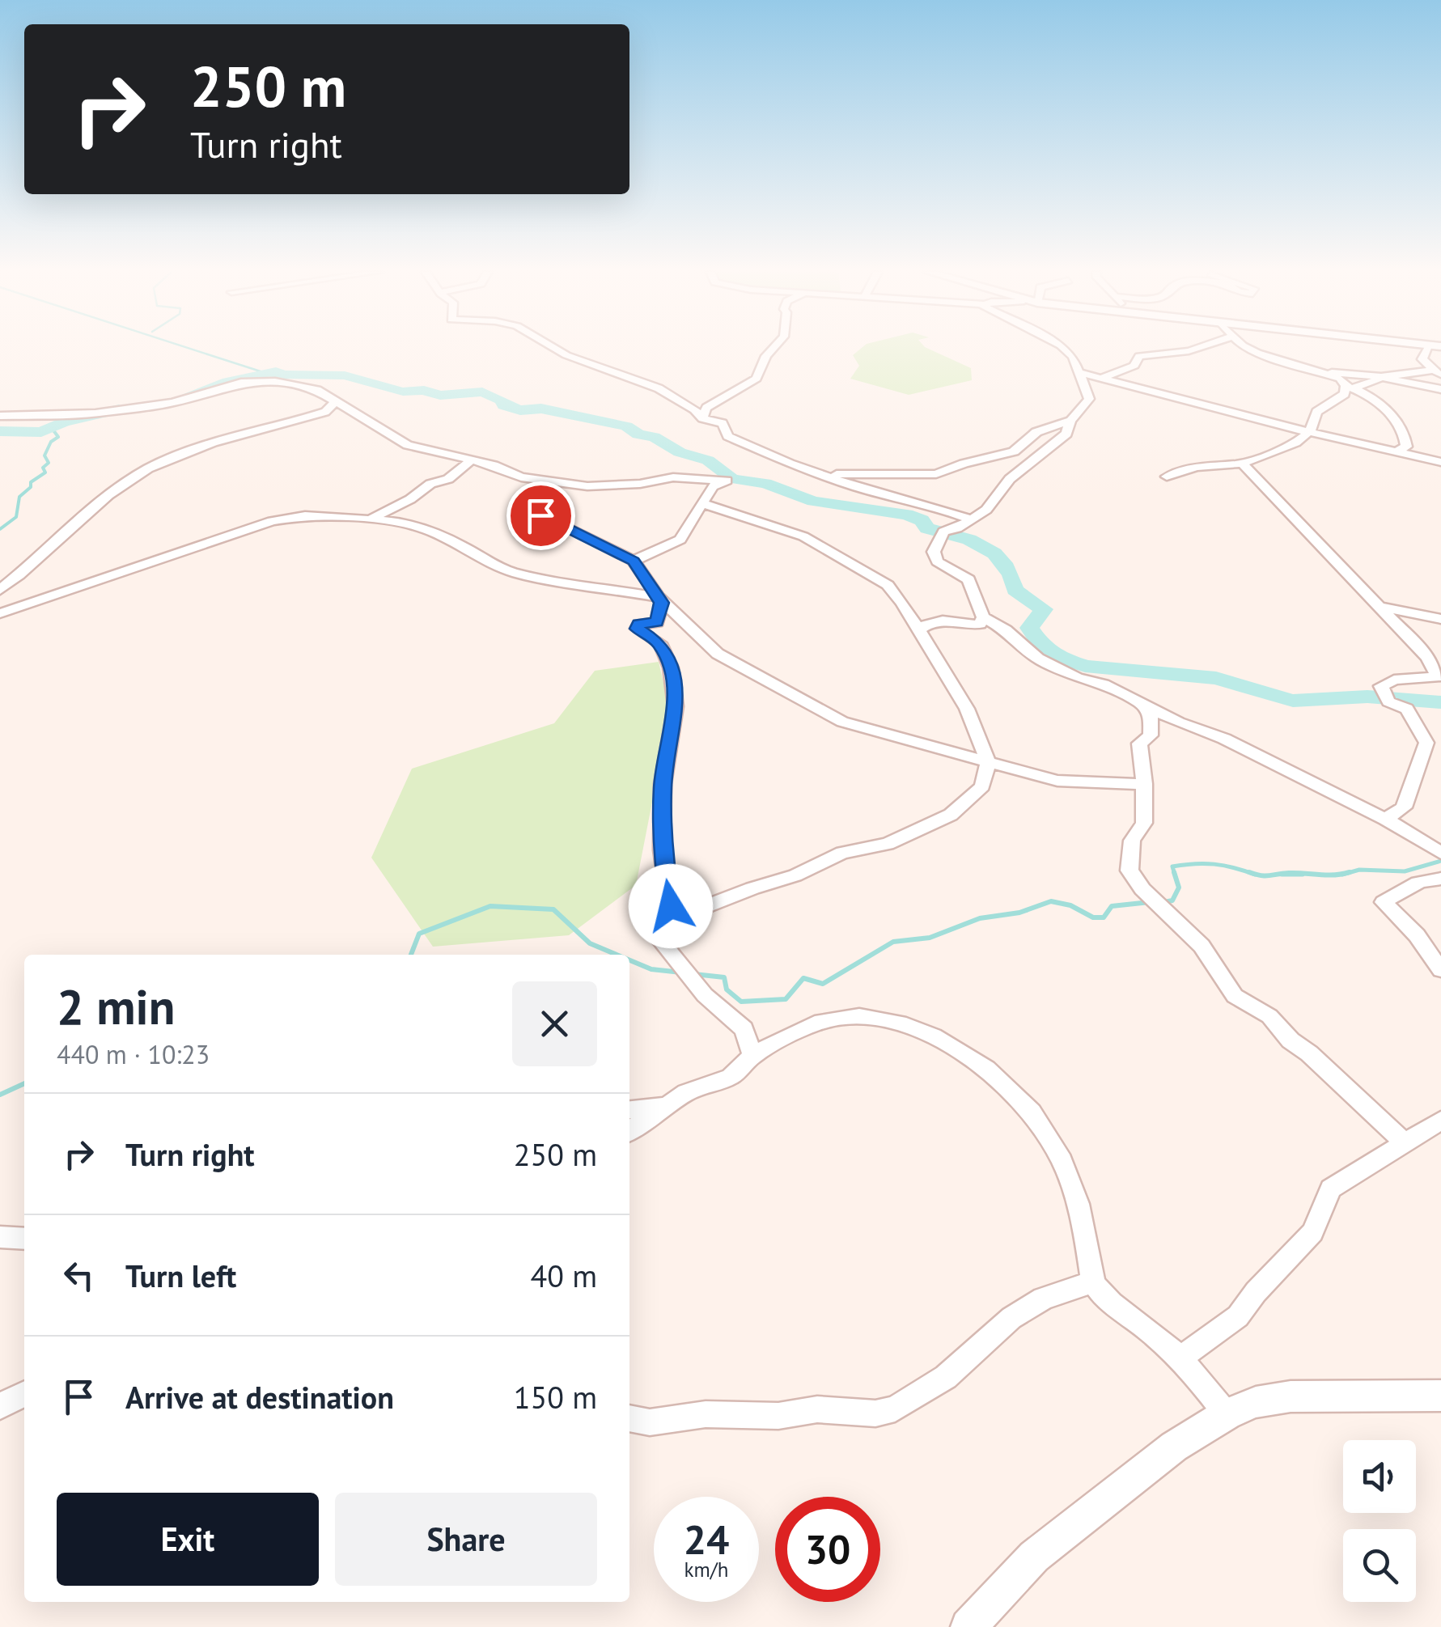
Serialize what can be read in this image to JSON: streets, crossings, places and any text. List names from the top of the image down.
{
  "page": {
    "turn": ["250 m", "Turn right"],
    "heading": ["2 min", "440 m · 10:23"],
    "list": [
      {
        "name": "Turn right",
        "value": "250 m"
      },
      {
        "name": "Turn left",
        "value": "40 m"
      },
      {
        "name": "Arrive at destination",
        "value": "150 m"
      }
    ],
    "buttons": ["Exit", "Share"],
    "speed": "24 km/h",
    "limit": "30"
  }
}
